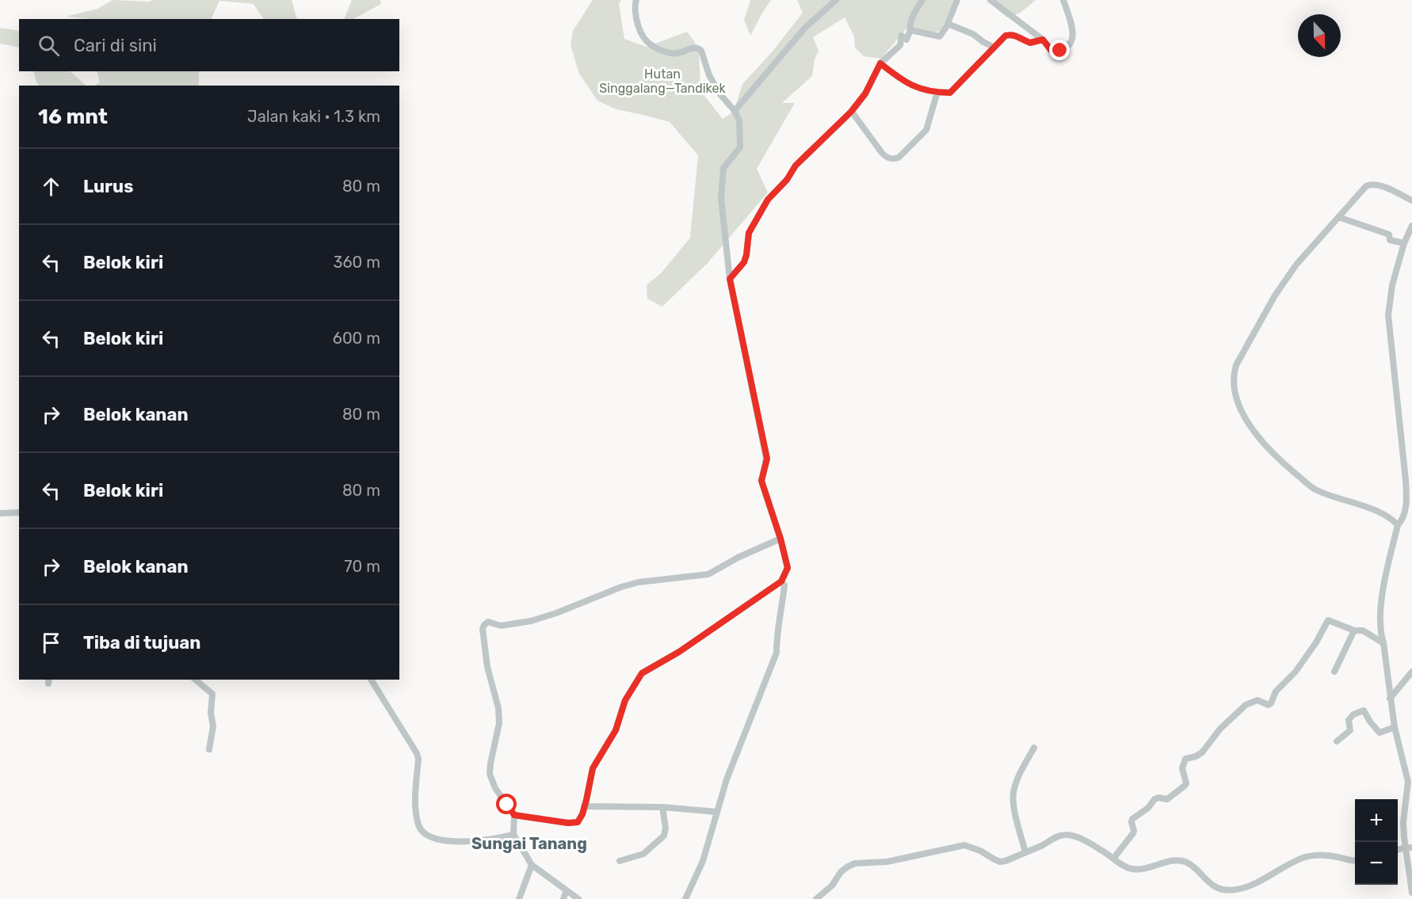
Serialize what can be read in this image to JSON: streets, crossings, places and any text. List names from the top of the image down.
{
  "districts": ["Sungai Tanang"],
  "parks": ["Hutan Singgalang—Tandikek"],
  "north": "bottom",
  "page": {
    "search": "Cari di sini",
    "heading": ["16 mnt", "Jalan kaki · 1.3 km"],
    "list": [
      ["Lurus", "80 m"],
      ["Belok kiri", "360 m"],
      ["Belok kiri", "600 m"],
      ["Belok kanan", "80 m"],
      ["Belok kiri", "80 m"],
      ["Belok kanan", "70 m"],
      "Tiba di tujuan"
    ],
    "map_buttons": ["+", "−"]
  }
}
